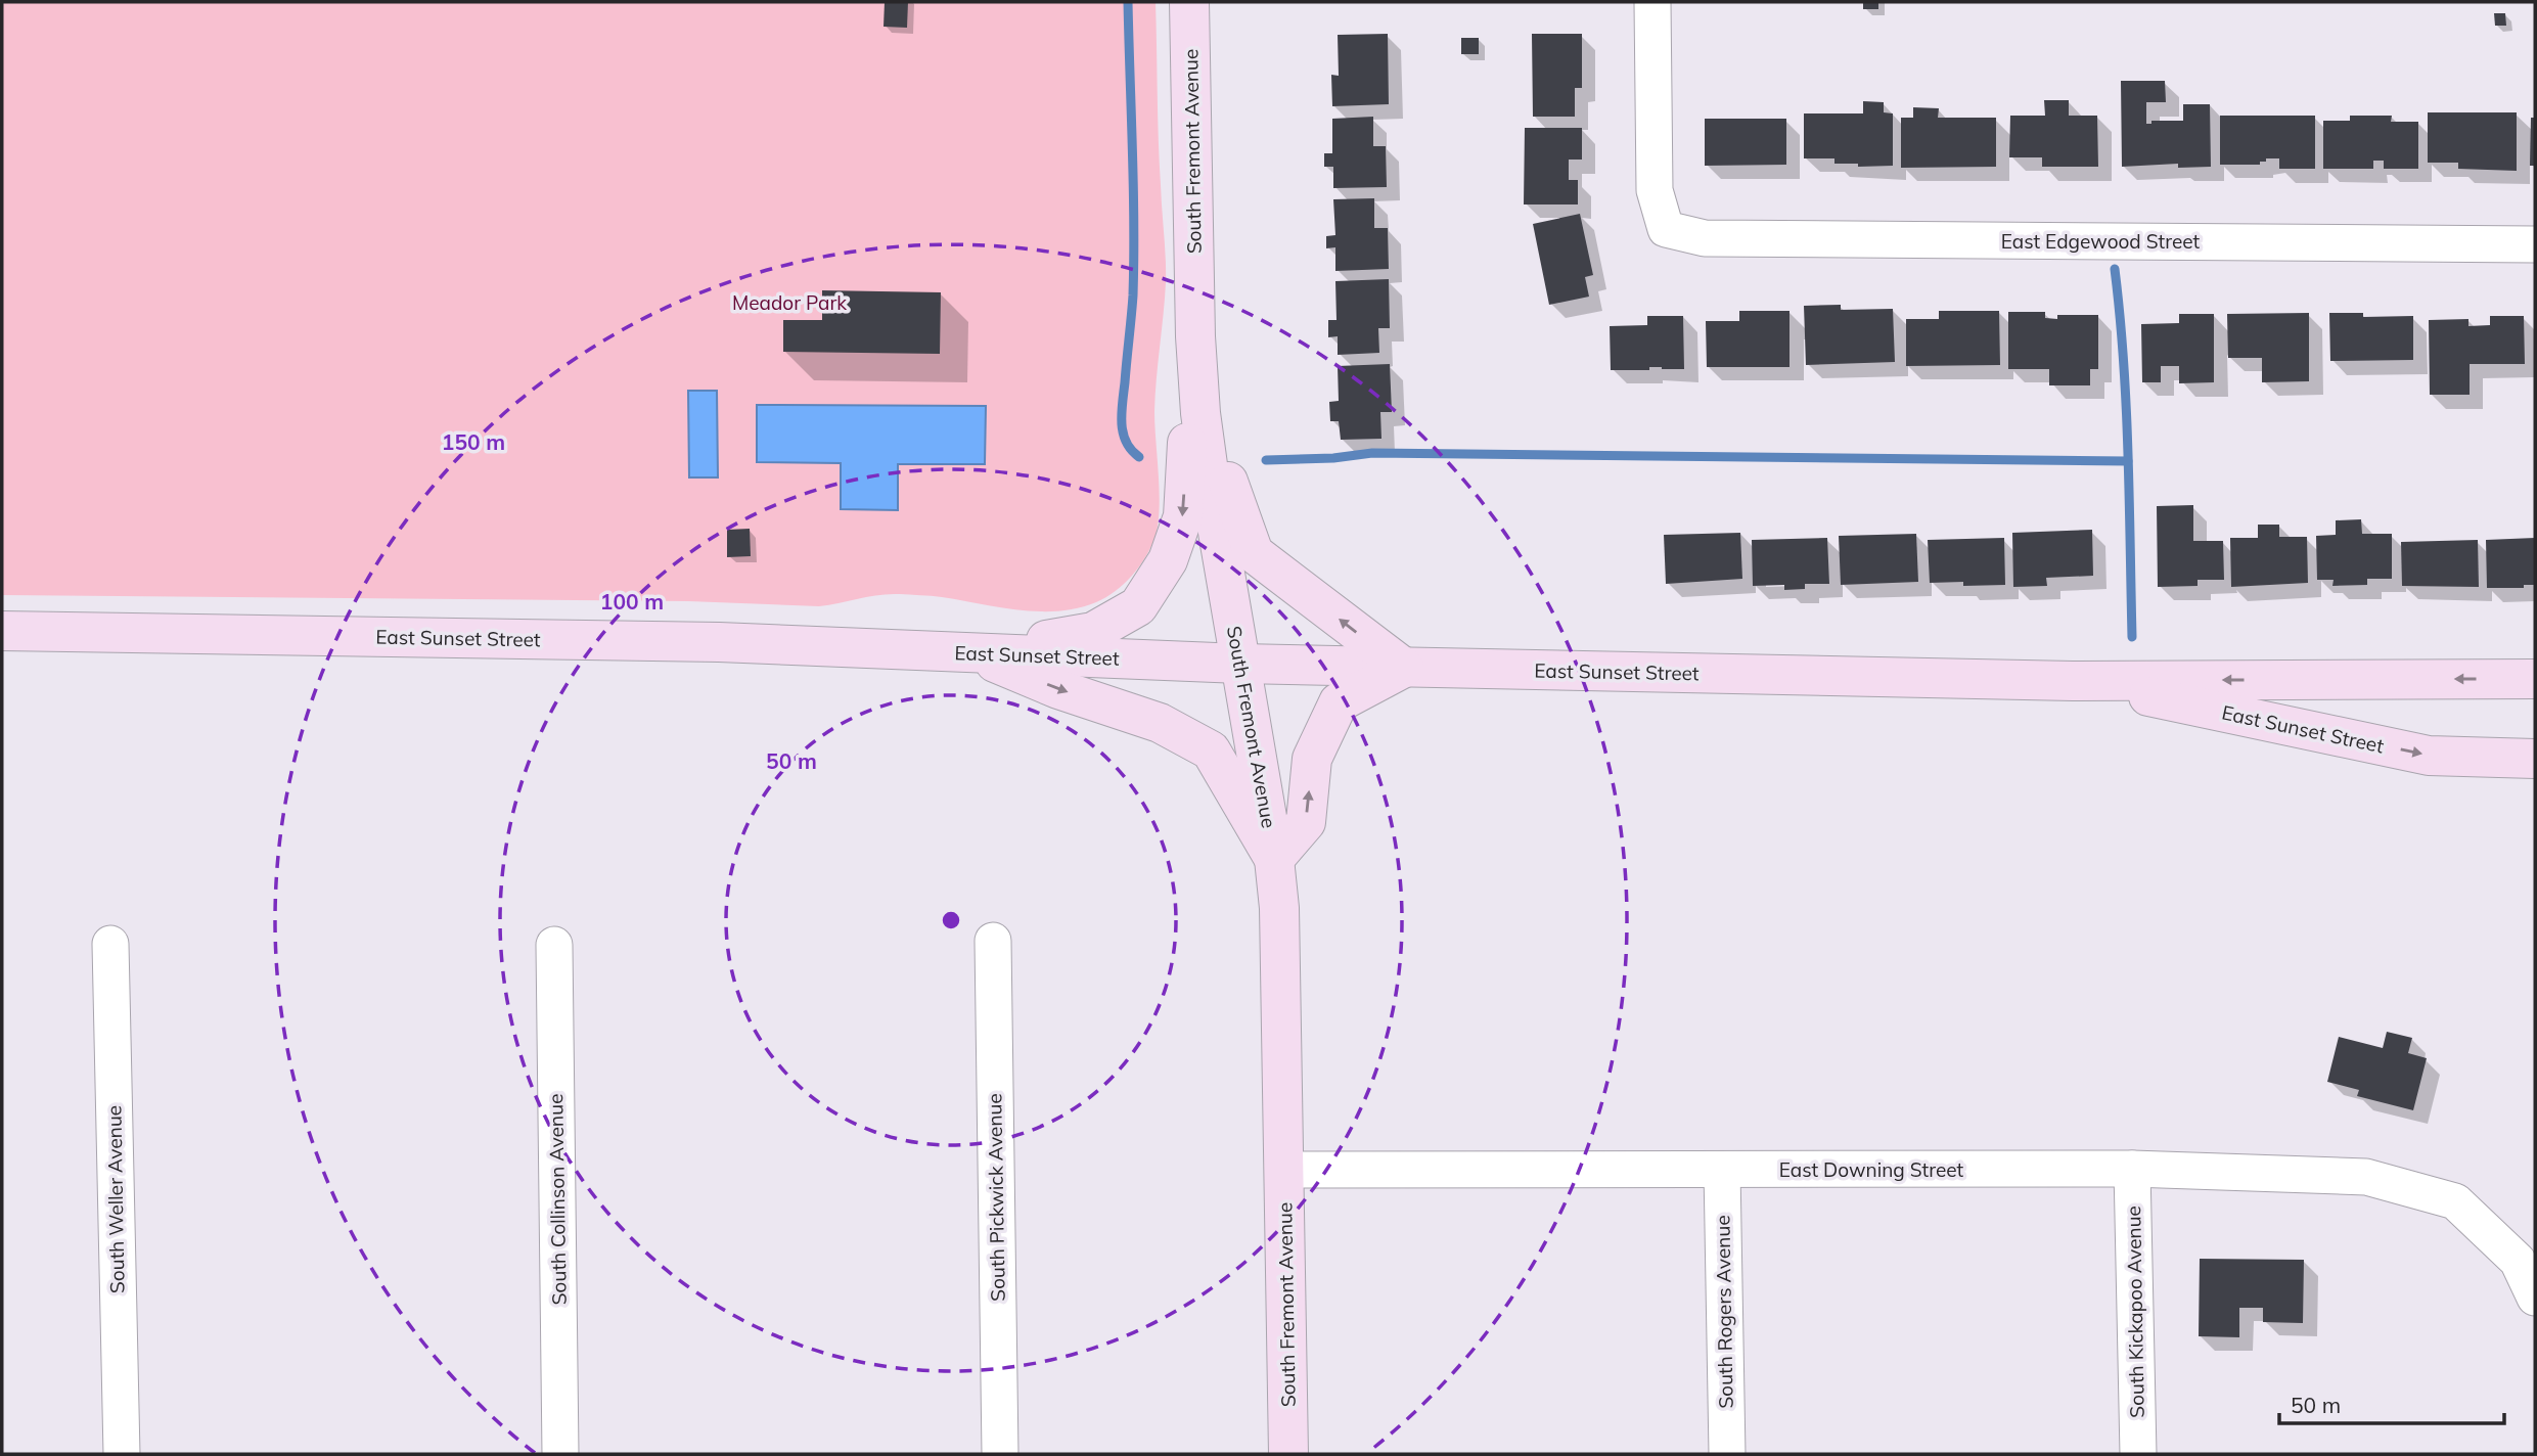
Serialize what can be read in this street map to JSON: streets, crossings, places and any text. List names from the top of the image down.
{
  "streets": {
    "main road": ["South Fremont Avenue", "East Sunset Street"],
    "street": [
      "East Edgewood Street",
      "East Downing Street",
      "South Pickwick Avenue",
      "South Weller Avenue",
      "South Collinson Avenue",
      "South Rogers Avenue",
      "South Kickapoo Avenue"
    ]
  },
  "crossings": [
    ["South Fremont Avenue", "East Sunset Street"],
    ["South Fremont Avenue", "East Downing Street"],
    ["East Downing Street", "South Rogers Avenue"],
    ["East Downing Street", "South Kickapoo Avenue"]
  ],
  "parks": ["Meador Park"],
  "scale_bar": "50 m",
  "rings": ["150 m", "100 m", "50 m"]
}
